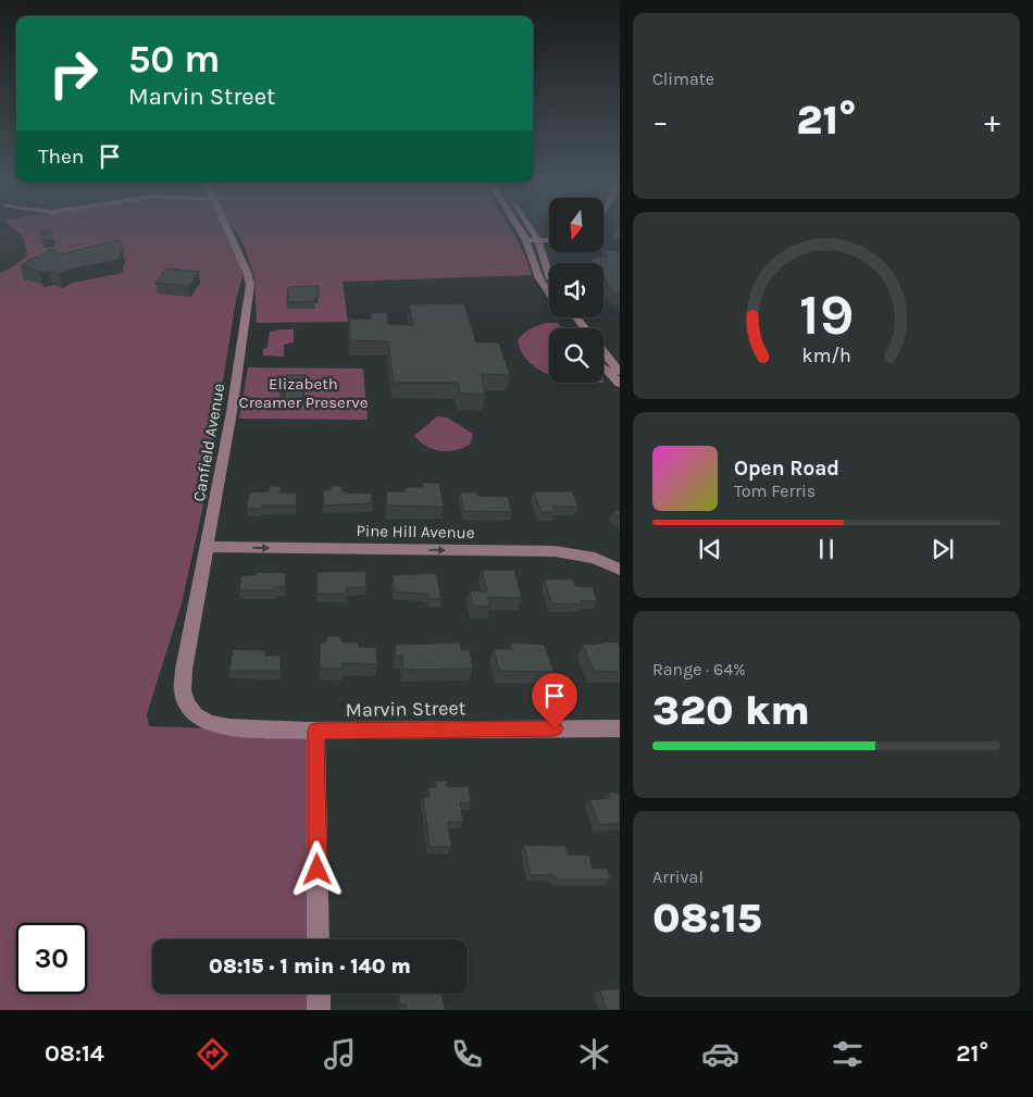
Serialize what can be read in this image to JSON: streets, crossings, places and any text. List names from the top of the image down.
{
  "streets": {
    "street": ["Canfield Avenue", "Pine Hill Avenue", "Marvin Street"]
  },
  "crossings": [
    ["Canfield Avenue", "Pine Hill Avenue"],
    ["Canfield Avenue", "Marvin Street"]
  ],
  "one_way": ["Pine Hill Avenue"],
  "parks": ["Elizabeth Creamer Preserve"],
  "north": "bottom",
  "page": {
    "tile": [
      "Climate",
      ["Range · 64%", "320 km"],
      ["Arrival", "08:15"]
    ],
    "turn": ["50 m", "Marvin Street"],
    "heat": ["−", "21°", "+"],
    "then": "Then",
    "song": ["Open Road", "Tom Ferris"],
    "limit": "30",
    "trip": "08:15 · 1 min · 140 m",
    "tabs": ["08:14", "21°"],
    "gauge": ["19", "km/h"]
  }
}
